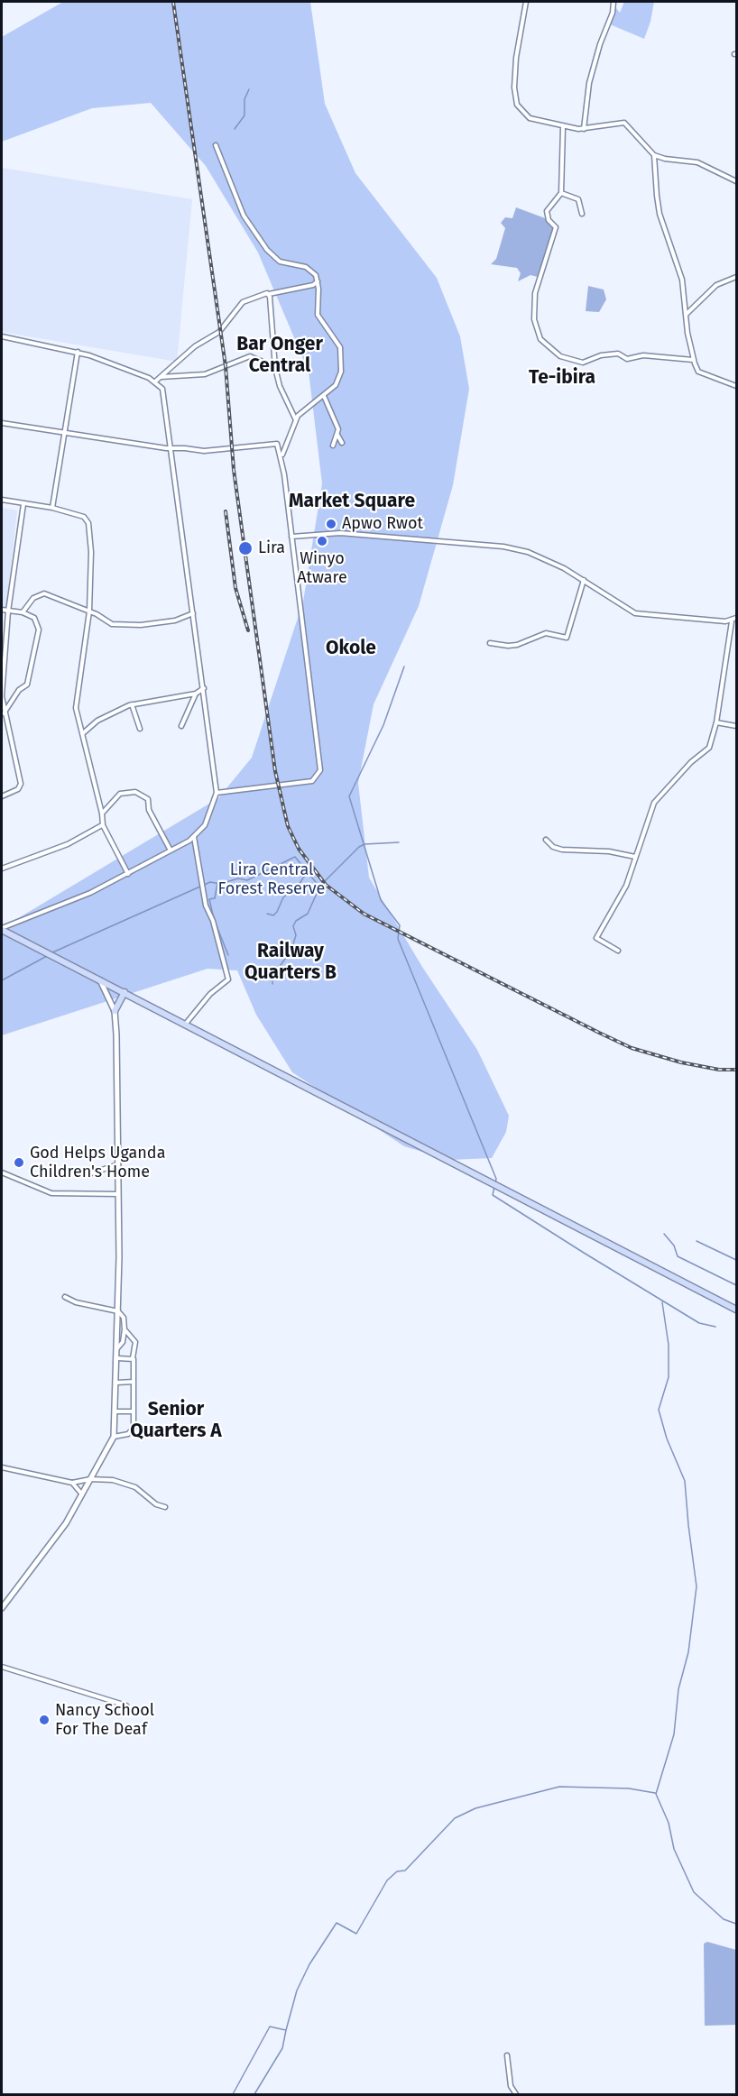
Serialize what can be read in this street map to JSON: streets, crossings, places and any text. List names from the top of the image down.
{
  "districts": [
    "Bar Onger Central",
    "Te-ibira",
    "Market Square",
    "Okole",
    "Railway Quarters B",
    "Senior Quarters A"
  ],
  "parks": ["Lira Central Forest Reserve"],
  "places": [
    "Apwo Rwot",
    "Winyo Atware",
    "Lira",
    "God Helps Uganda Children's Home",
    "Nancy School For The Deaf"
  ]
}
